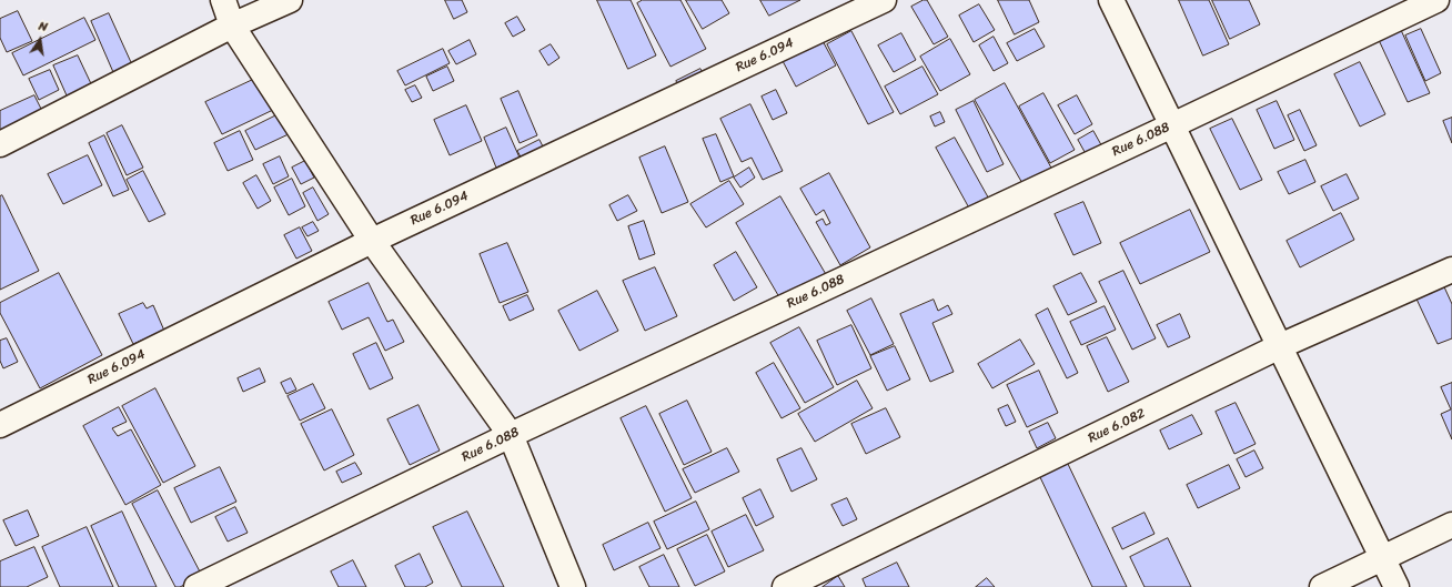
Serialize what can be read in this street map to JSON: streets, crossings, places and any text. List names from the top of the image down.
{
  "streets": {
    "street": ["Rue 6.094", "Rue 6.088", "Rue 6.082"]
  },
  "north": "top"
}
